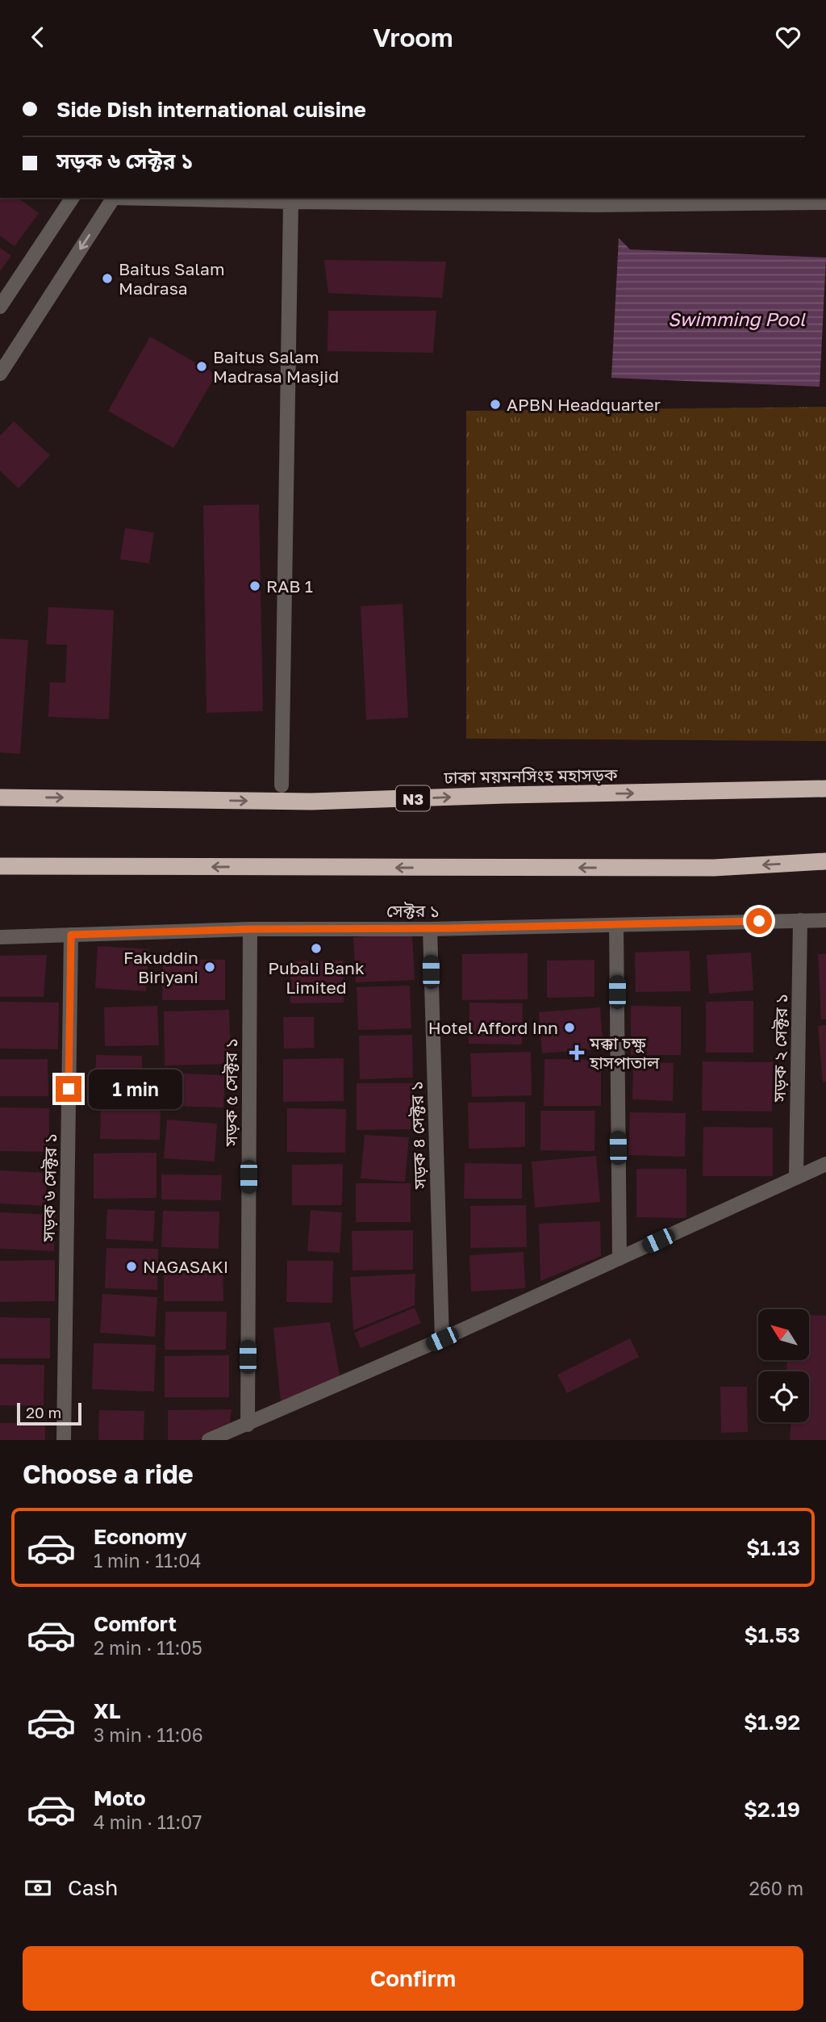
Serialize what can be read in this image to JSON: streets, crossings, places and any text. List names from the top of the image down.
{
  "streets": {
    "highway": ["ঢাকা ময়মনসিংহ মহাসড়ক", "N3"],
    "street": [
      "সেক্টর ১",
      "সড়ক ২ সেক্টর ১",
      "সড়ক ৫ সেক্টর ১",
      "সড়ক ৪ সেক্টর ১",
      "সড়ক ৬ সেক্টর ১"
    ]
  },
  "crossings": [
    ["সেক্টর ১", "সড়ক ২ সেক্টর ১"],
    ["সেক্টর ১", "সড়ক ৫ সেক্টর ১"],
    ["সেক্টর ১", "সড়ক ৪ সেক্টর ১"],
    ["সেক্টর ১", "সড়ক ৬ সেক্টর ১"]
  ],
  "water": ["Swimming Pool"],
  "places": {
    "other": [
      "Baitus Salam Madrasa",
      "Baitus Salam Madrasa Masjid",
      "APBN Headquarter",
      "RAB 1",
      "Pubali Bank Limited",
      "Fakuddin Biriyani",
      "Hotel Afford Inn",
      "NAGASAKI"
    ],
    "health": ["মক্কা চক্ষু হাসপাতাল"]
  },
  "scale_bar": "20 m",
  "north": "top left",
  "page": {
    "header": "Vroom",
    "banner": ["Side Dish international cuisine", "সড়ক ৬ সেক্টর ১"],
    "bubble": "1 min",
    "scale": "20 m",
    "heading": "Choose a ride",
    "list": [
      {
        "name": "Economy",
        "note": "1 min · 11:04",
        "value": "$1.13"
      },
      {
        "name": "Comfort",
        "note": "2 min · 11:05",
        "value": "$1.53"
      },
      {
        "name": "XL",
        "note": "3 min · 11:06",
        "value": "$1.92"
      },
      {
        "name": "Moto",
        "note": "4 min · 11:07",
        "value": "$2.19"
      }
    ],
    "pay": ["Cash", "260 m"],
    "buttons": "Confirm"
  }
}
